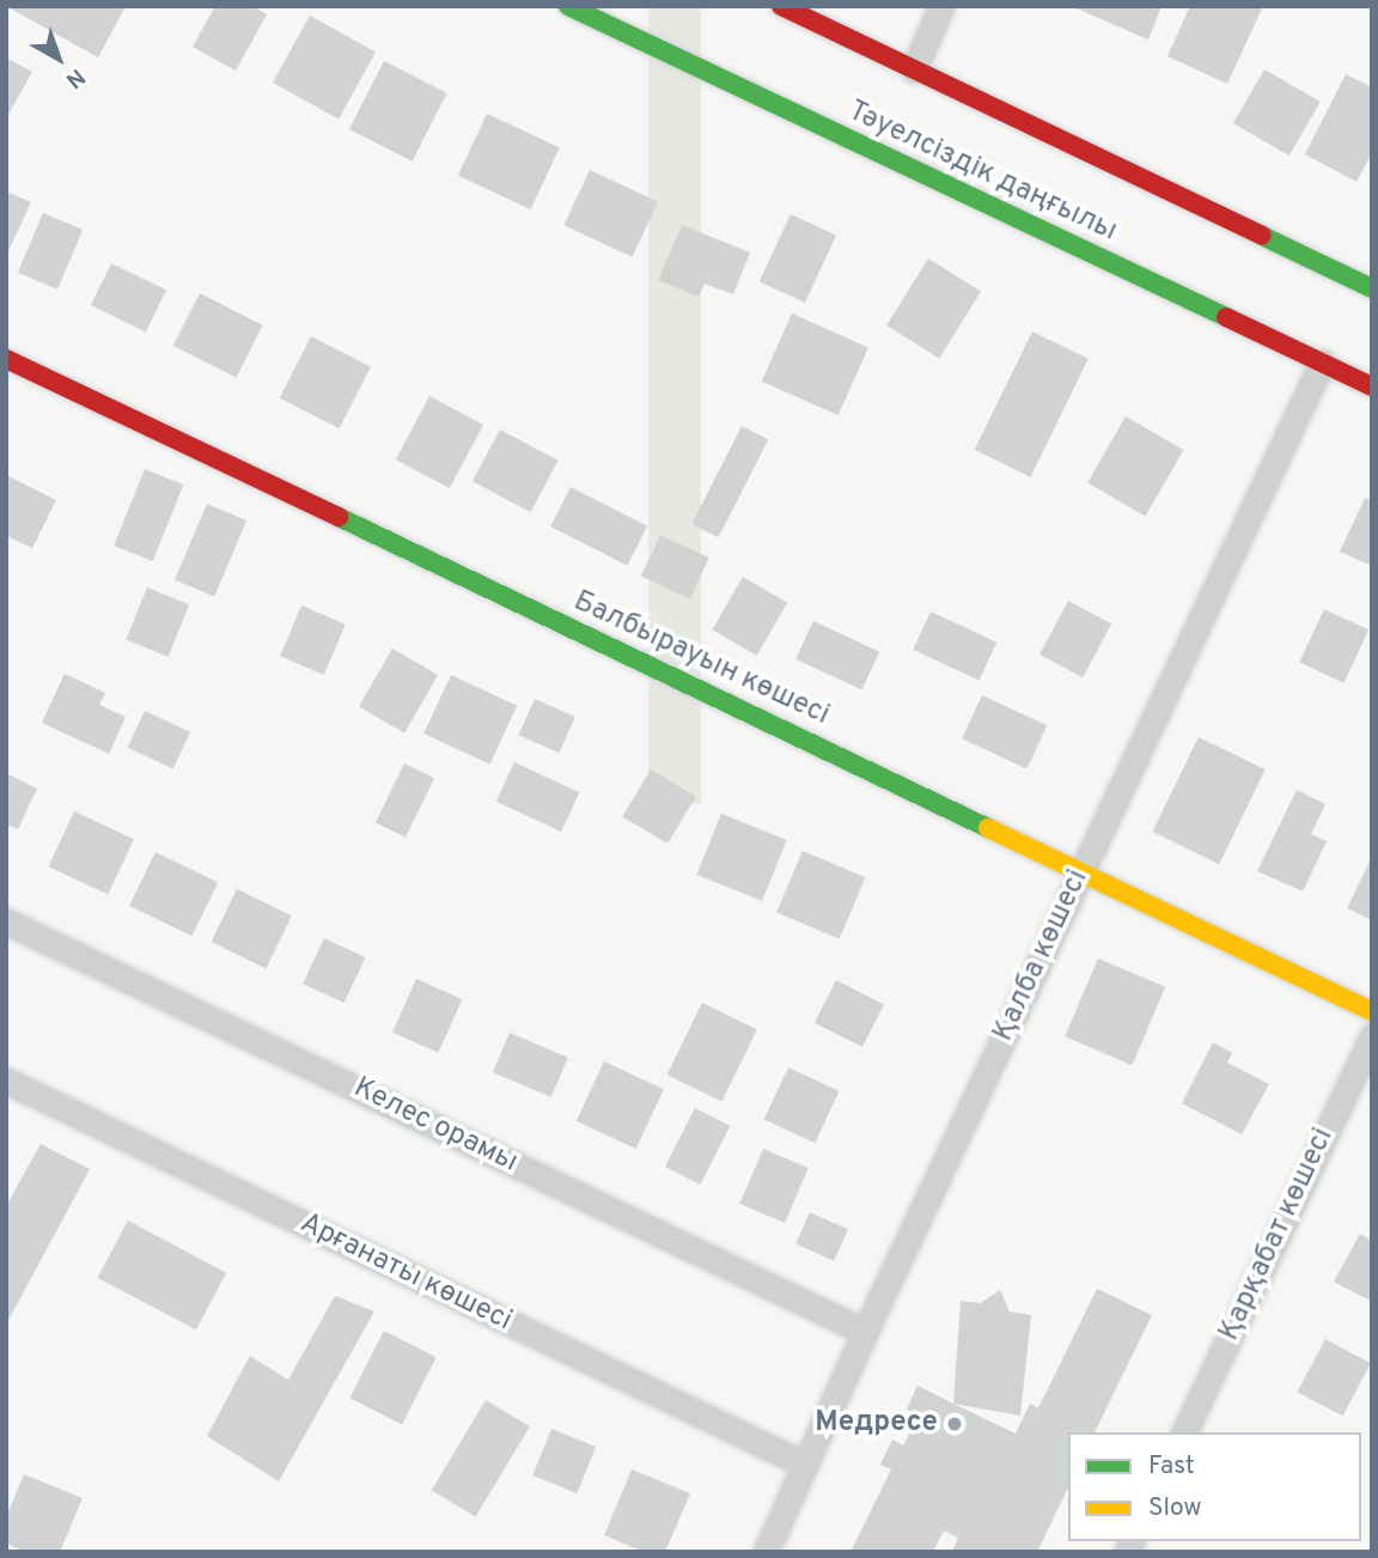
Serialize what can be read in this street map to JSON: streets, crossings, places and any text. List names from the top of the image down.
{
  "streets": {
    "main road": ["Тәуелсіздік даңғылы", "Балбырауын көшесі"],
    "street": [
      "Қалба көшесі",
      "Келес орамы",
      "Қарқабат көшесі",
      "Арғанаты көшесі"
    ]
  },
  "crossings": [
    ["Тәуелсіздік даңғылы", "Қалба көшесі"],
    ["Балбырауын көшесі", "Қалба көшесі"],
    ["Қалба көшесі", "Келес орамы"],
    ["Қалба көшесі", "Арғанаты көшесі"]
  ],
  "places": ["Медресе"],
  "legend": ["Fast", "Slow"],
  "north": "bottom right"
}
